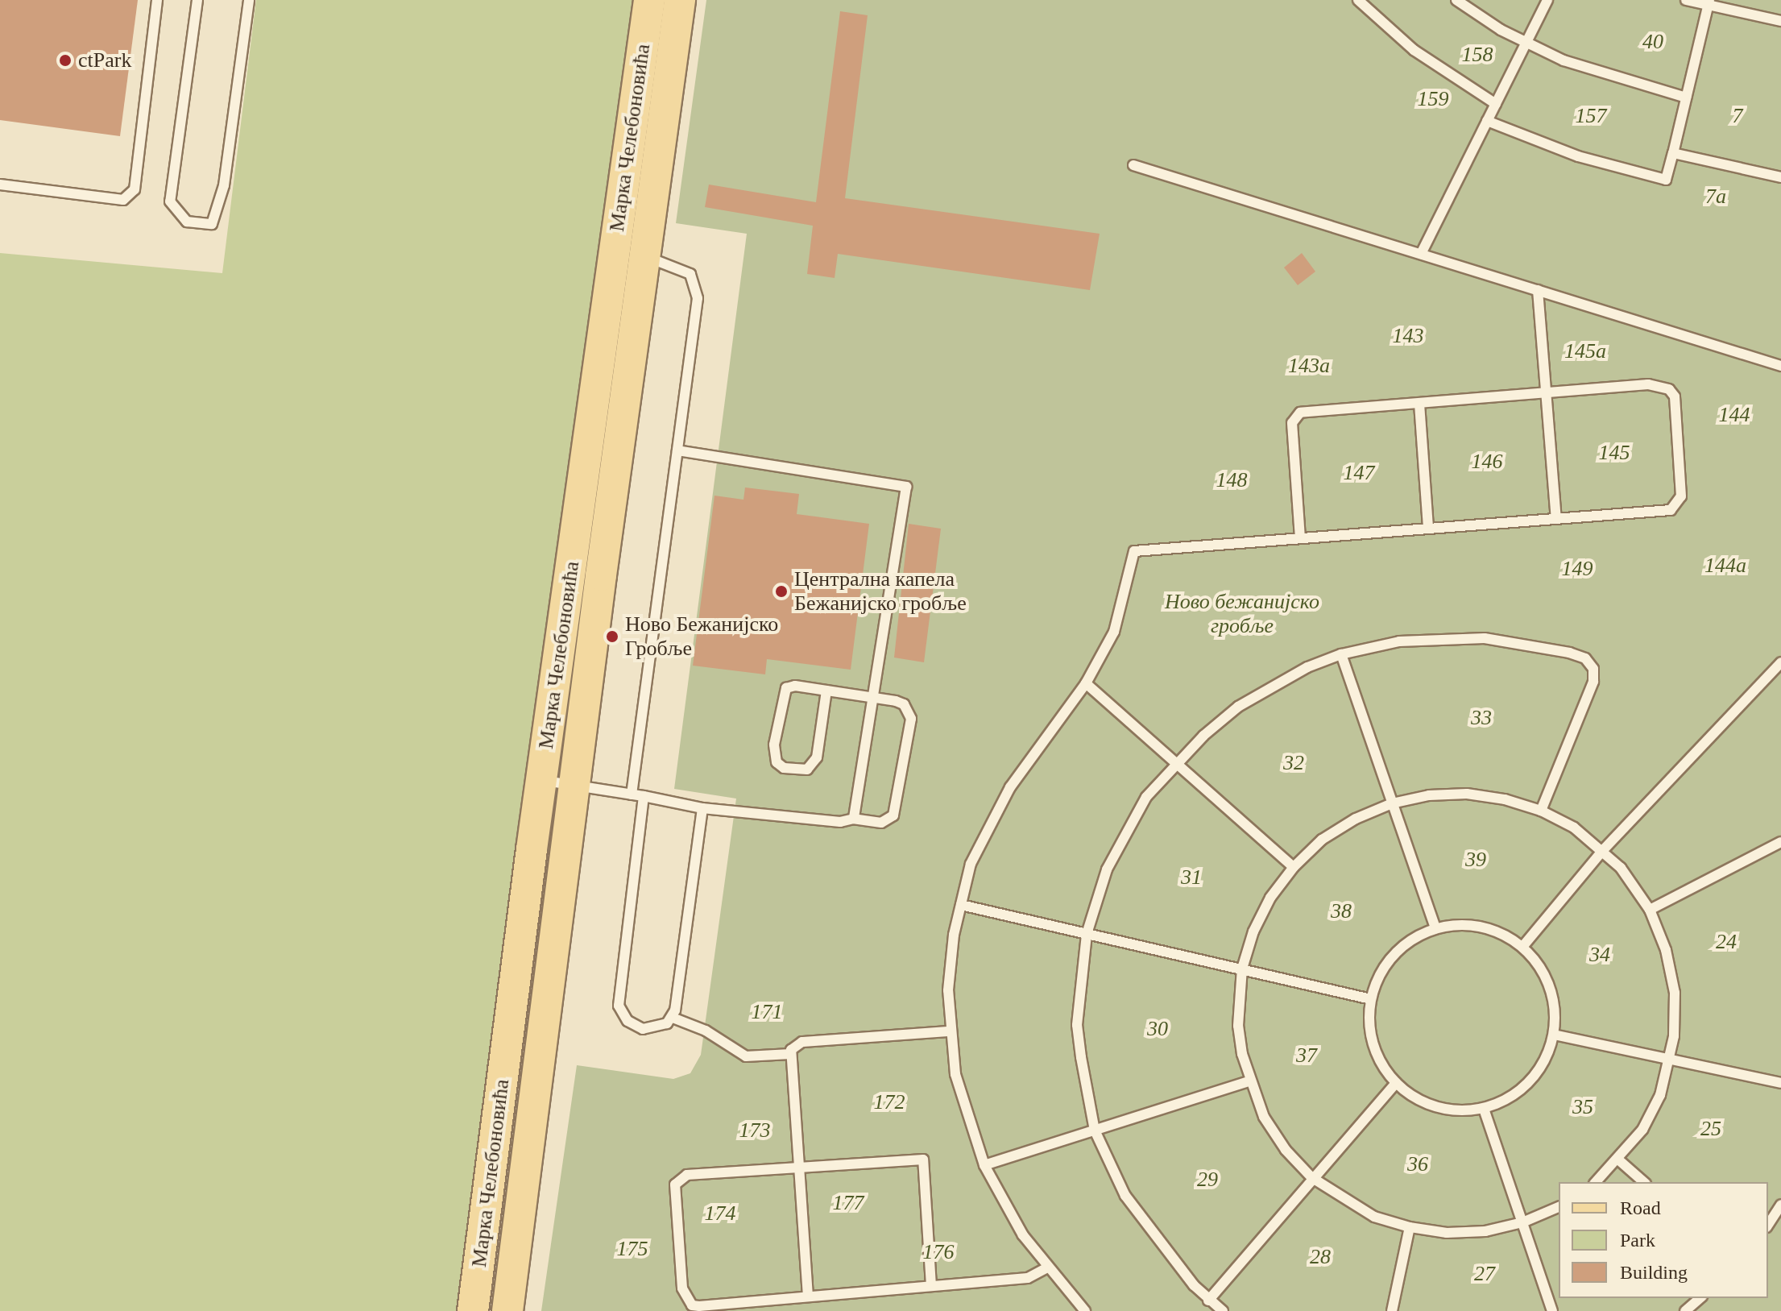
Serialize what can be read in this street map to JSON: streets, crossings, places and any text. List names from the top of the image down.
{
  "streets": {
    "main road": ["Марка Челебоновића"]
  },
  "parks": [
    "40",
    "158",
    "159",
    "157",
    "7",
    "7a",
    "143",
    "145a",
    "143a",
    "144",
    "145",
    "146",
    "147",
    "148",
    "144a",
    "149",
    "Ново бежанијско гробље",
    "33",
    "32",
    "39",
    "31",
    "38",
    "24",
    "34",
    "171",
    "30",
    "37",
    "172",
    "35",
    "25",
    "173",
    "36",
    "29",
    "177",
    "174",
    "175",
    "176",
    "28",
    "27"
  ],
  "places": ["ctPark", "Централна капела Бежанијско гробље", "Ново Бежанијско Гробље"],
  "legend": ["Road", "Park", "Building"]
}
